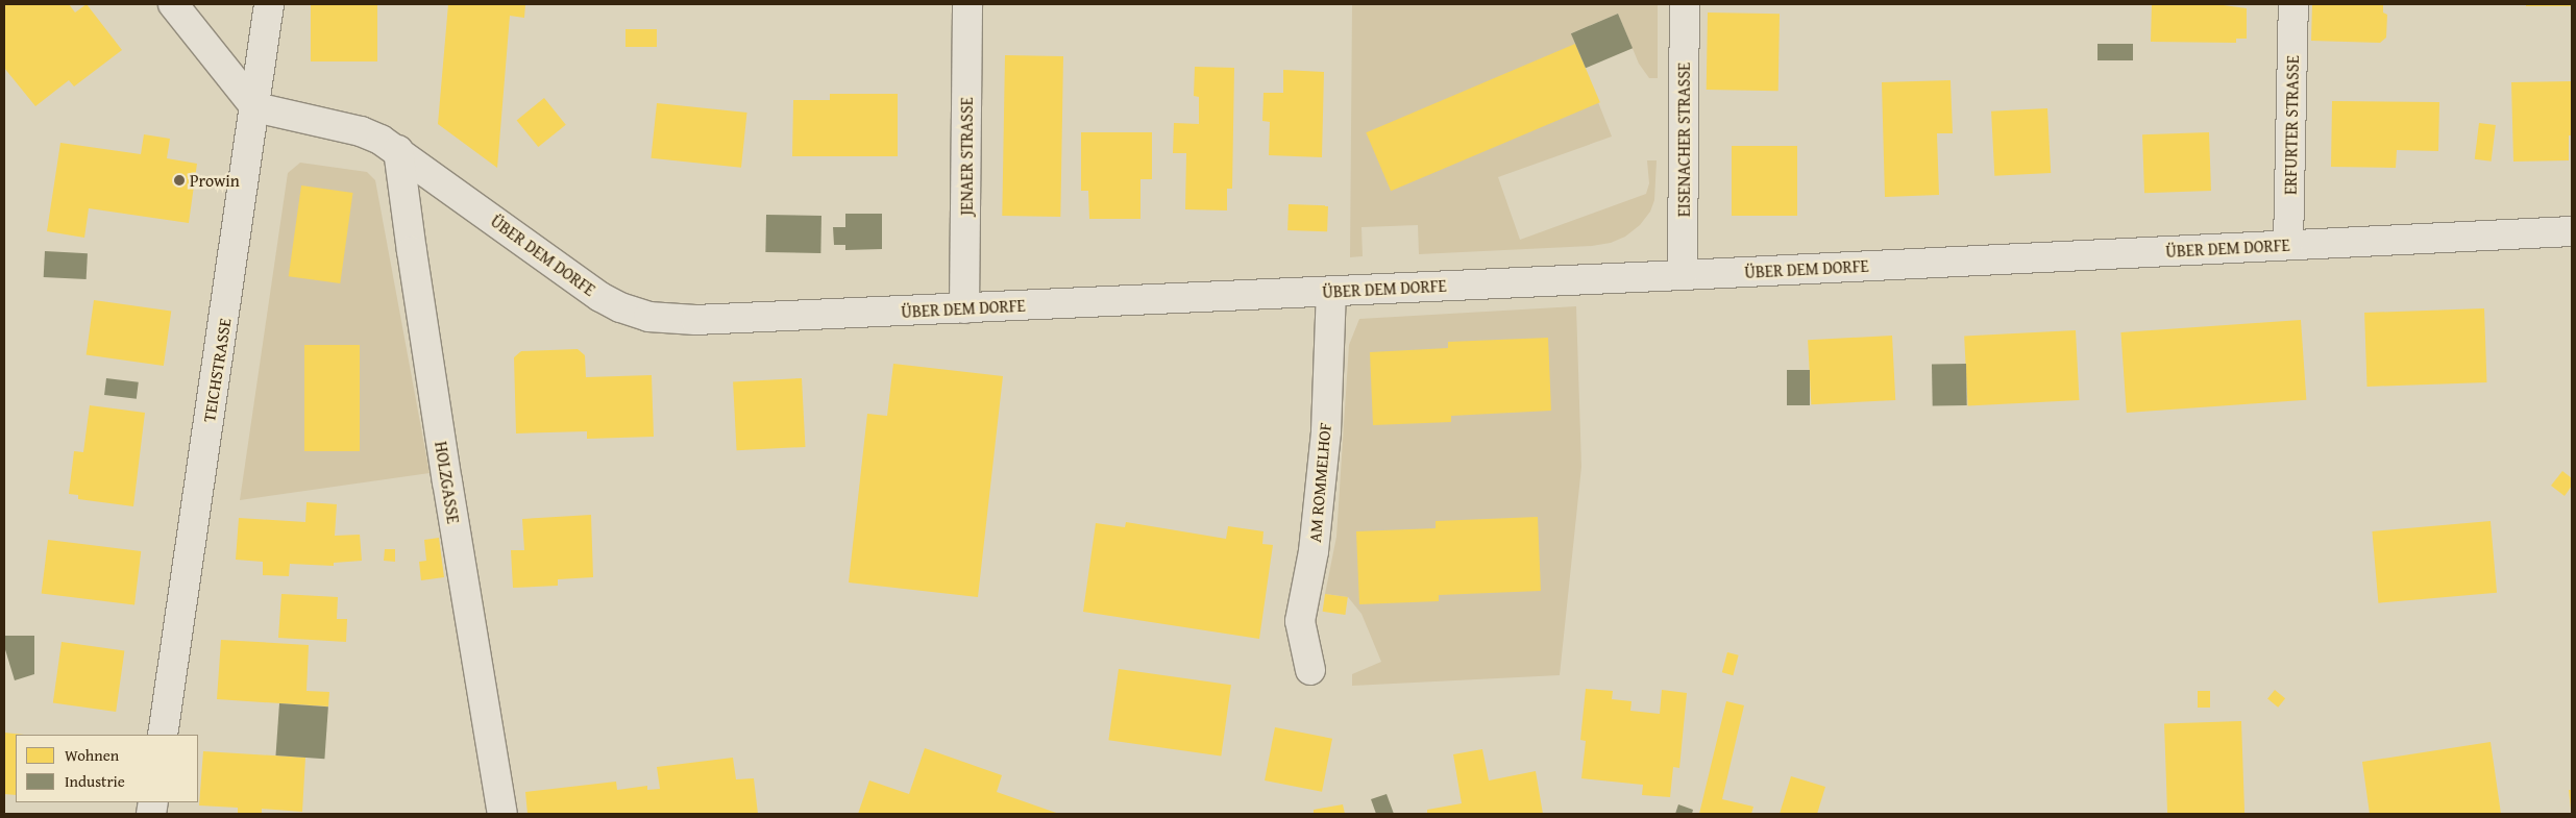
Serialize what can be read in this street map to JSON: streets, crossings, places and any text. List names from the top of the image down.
{
  "streets": {
    "street": [
      "ERFURTER STRASSE",
      "EISENACHER STRASSE",
      "JENAER STRASSE",
      "ÜBER DEM DORFE",
      "TEICHSTRASSE",
      "HOLZGASSE",
      "AM ROMMELHOF"
    ]
  },
  "crossings": [
    ["ERFURTER STRASSE", "ÜBER DEM DORFE"],
    ["EISENACHER STRASSE", "ÜBER DEM DORFE"],
    ["JENAER STRASSE", "ÜBER DEM DORFE"],
    ["ÜBER DEM DORFE", "TEICHSTRASSE"],
    ["ÜBER DEM DORFE", "HOLZGASSE"],
    ["ÜBER DEM DORFE", "AM ROMMELHOF"]
  ],
  "places": ["Prowin"],
  "legend": ["Wohnen", "Industrie"]
}
